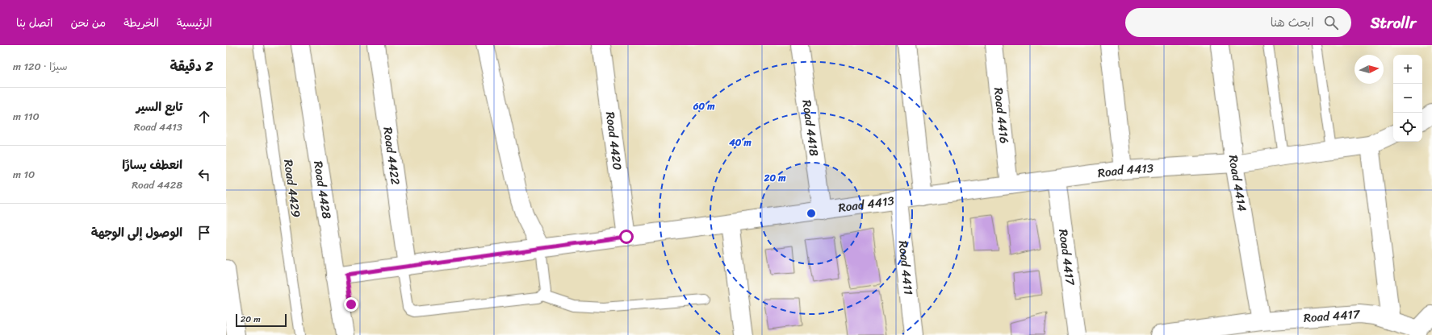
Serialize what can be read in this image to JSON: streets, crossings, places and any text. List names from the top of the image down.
{
  "streets": {
    "street": [
      "Road 4416",
      "Road 4418",
      "Road 4420",
      "Road 4422",
      "Road 4413",
      "Road 4414",
      "Road 4428",
      "Road 4417",
      "Road 4411"
    ],
    "lane": ["Road 4429"]
  },
  "crossings": [
    ["Road 4416", "Road 4413"],
    ["Road 4418", "Road 4413"],
    ["Road 4420", "Road 4413"],
    ["Road 4422", "Road 4413"],
    ["Road 4413", "Road 4414"],
    ["Road 4413", "Road 4428"],
    ["Road 4413", "Road 4417"],
    ["Road 4413", "Road 4411"],
    ["Road 4414", "Road 4417"]
  ],
  "scale_bar": "20 m",
  "north": "right",
  "page": {
    "header": "Strollr",
    "search": "ابحث هنا",
    "nav": [
      "الرئيسية",
      "الخريطة",
      "من نحن",
      "اتصل بنا"
    ],
    "heading": ["2 دقيقة", "سيرًا · 120 m"],
    "map_buttons": ["+", "−"],
    "list": [
      ["تابع السير", "Road 4413", "110 m"],
      ["انعطف يسارًا", "Road 4428", "10 m"],
      "الوصول إلى الوجهة"
    ],
    "scale": "20 m"
  },
  "rings": ["60 m", "40 m", "20 m"]
}
